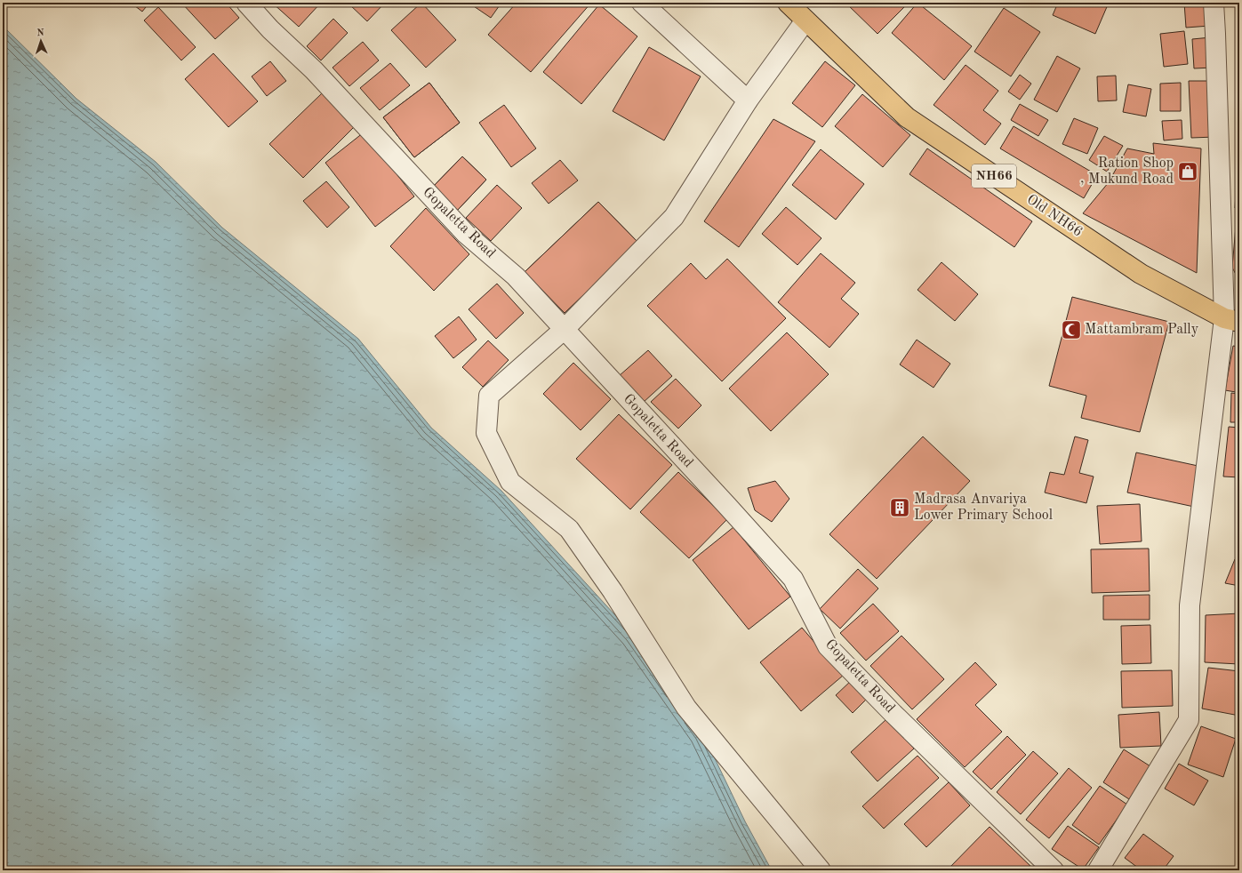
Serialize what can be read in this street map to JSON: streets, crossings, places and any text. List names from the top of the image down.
{
  "streets": {
    "main road": ["NH66", "Old NH66"],
    "street": ["Gopaletta Road"]
  },
  "places": {
    "shop": ["Ration Shop , Mukund Road"],
    "mosque": ["Mattambram Pally"],
    "building": ["Madrasa Anvariya Lower Primary School"]
  },
  "north": "top"
}
